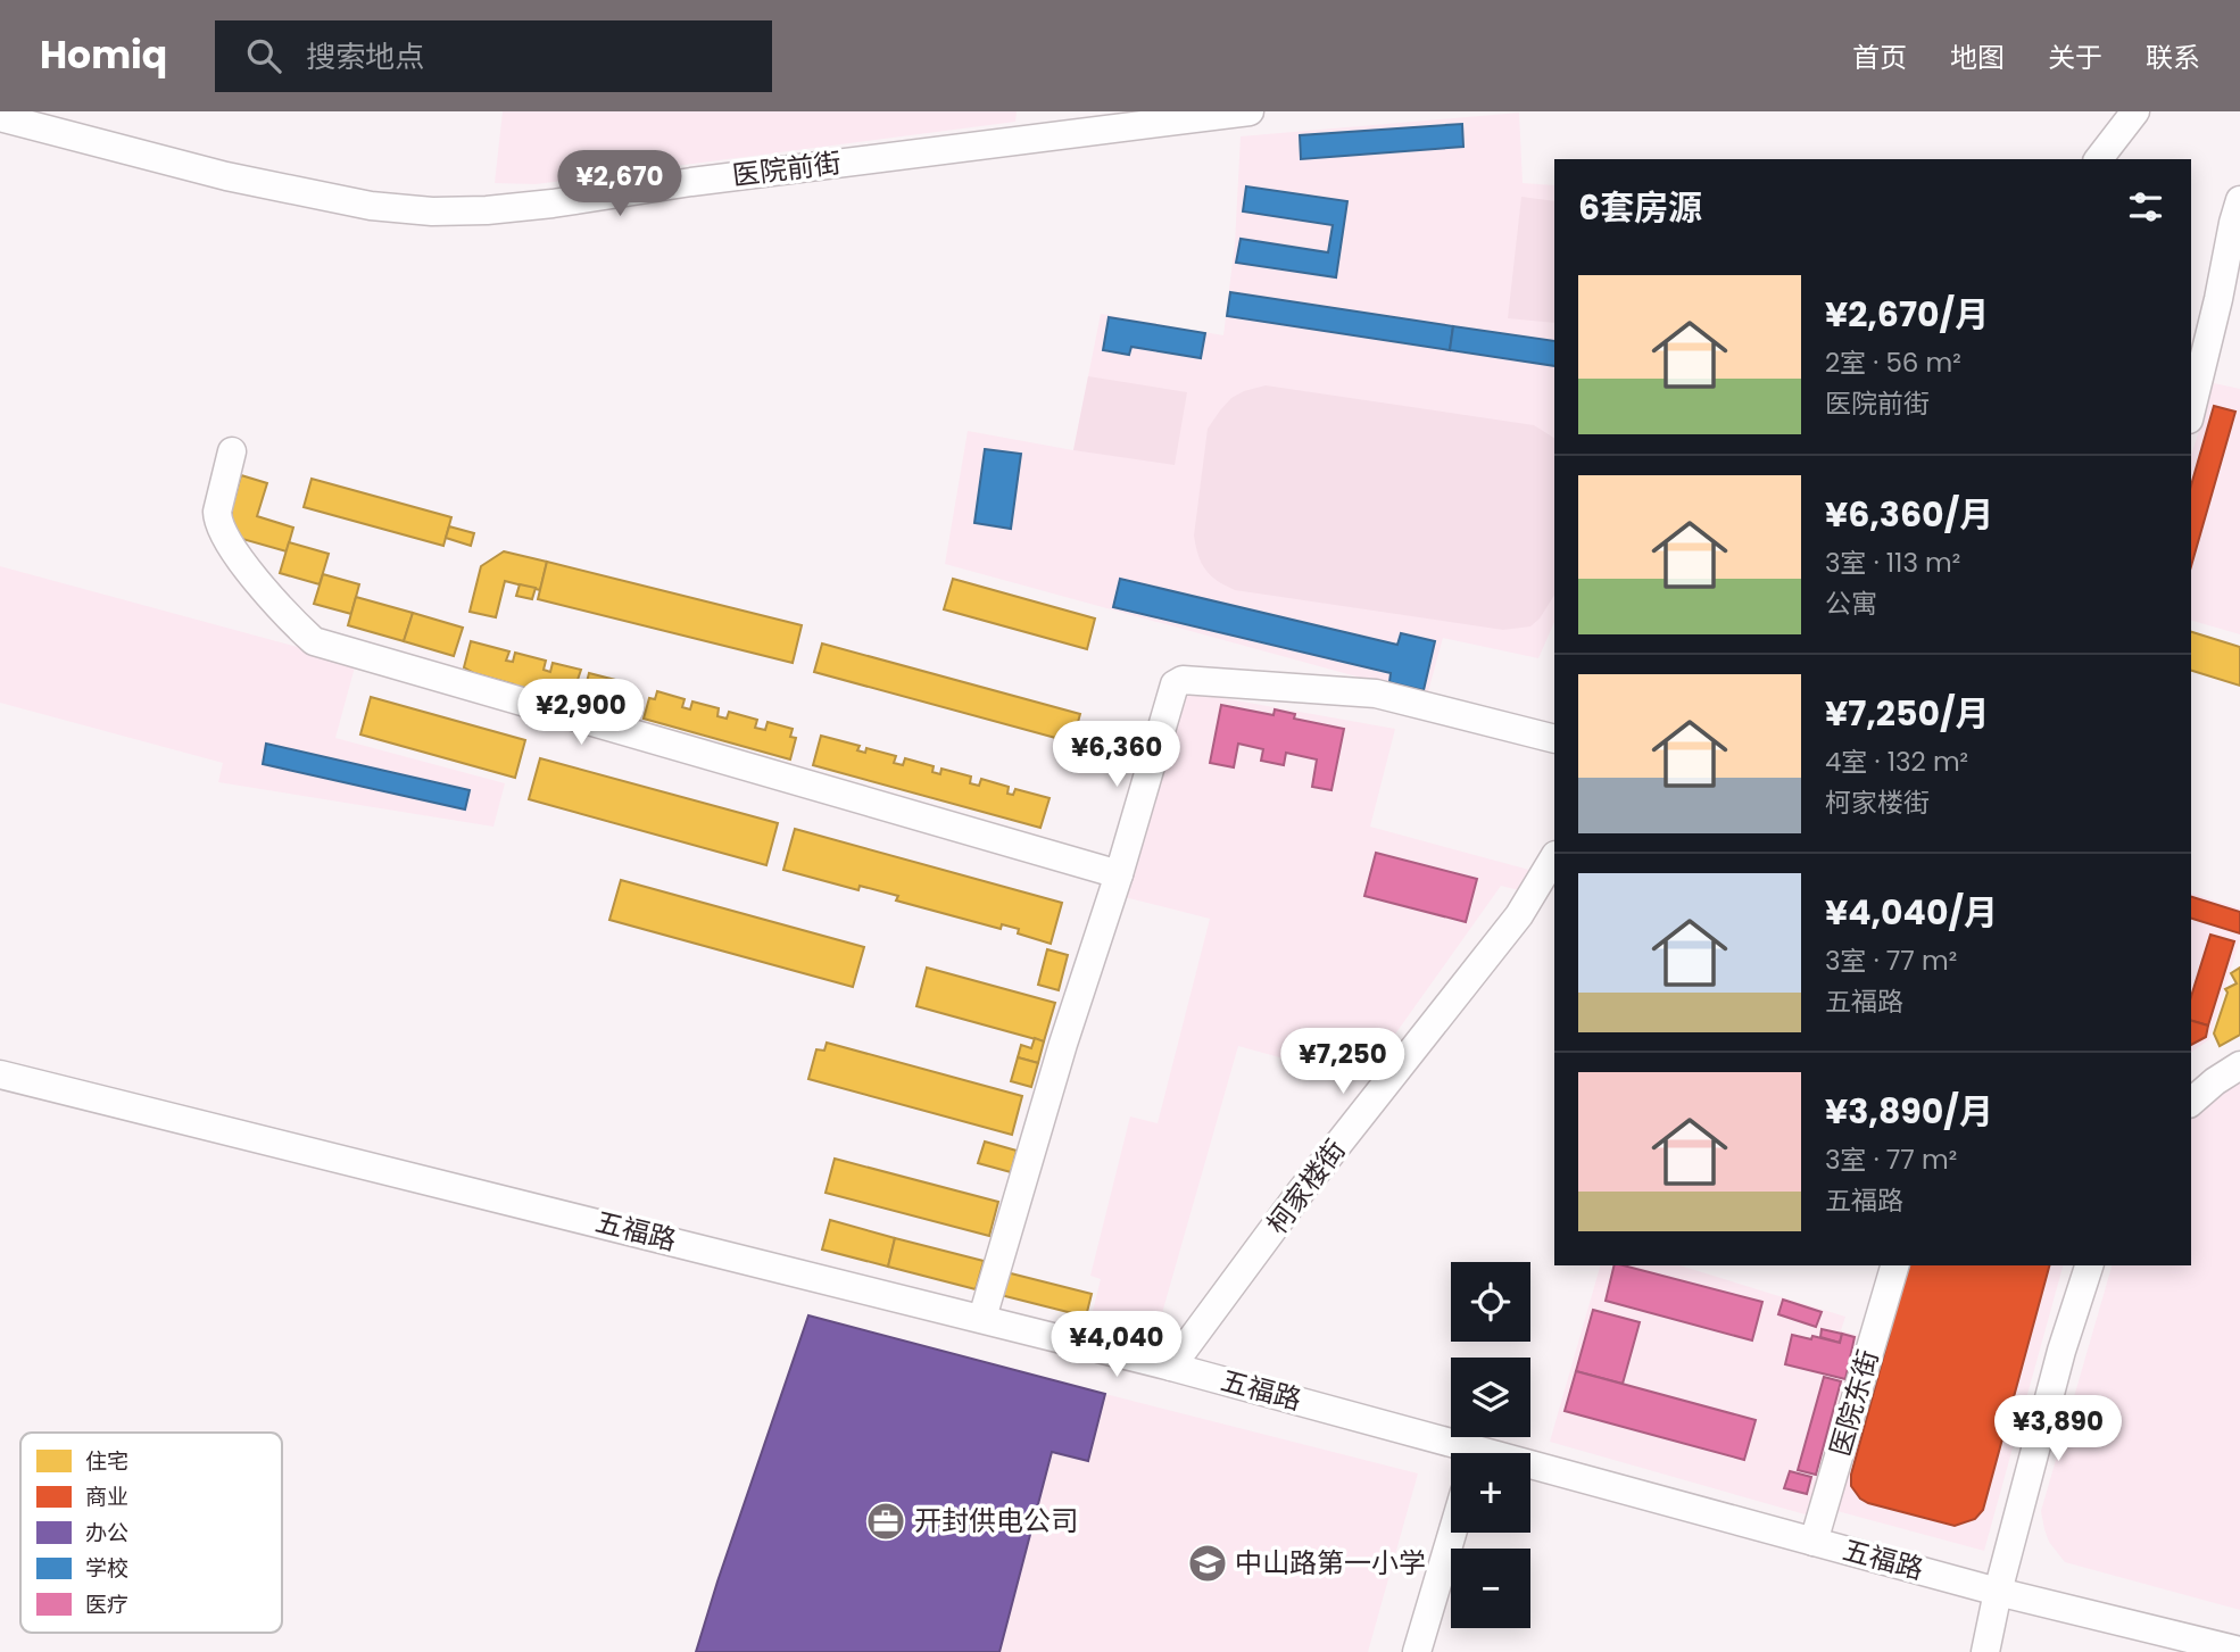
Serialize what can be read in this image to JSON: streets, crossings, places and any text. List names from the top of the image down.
{
  "streets": {
    "street": [
      "医院前街",
      "柯家楼街",
      "五福路",
      "医院东街"
    ]
  },
  "crossings": [
    ["柯家楼街", "五福路"],
    ["五福路", "医院东街"]
  ],
  "places": {
    "office": ["开封供电公司"],
    "school or university": ["中山路第一小学"]
  },
  "legend": [
    "住宅",
    "商业",
    "办公",
    "学校",
    "医疗"
  ],
  "page": {
    "header": "Homiq",
    "search": "搜索地点",
    "nav": [
      "首页",
      "地图",
      "关于",
      "联系"
    ],
    "price": [
      "¥2,670",
      "¥2,900",
      "¥6,360",
      "¥7,250",
      "¥4,040",
      "¥3,890"
    ],
    "heading": "6套房源",
    "list": [
      {
        "name": "¥2,670/月",
        "note": "2室 · 56 m² · 医院前街"
      },
      {
        "name": "¥6,360/月",
        "note": "3室 · 113 m² · 公寓"
      },
      {
        "name": "¥7,250/月",
        "note": "4室 · 132 m² · 柯家楼街"
      },
      {
        "name": "¥4,040/月",
        "note": "3室 · 77 m² · 五福路"
      },
      {
        "name": "¥3,890/月",
        "note": "3室 · 77 m² · 五福路"
      }
    ],
    "map_buttons": ["+", "−"]
  }
}
